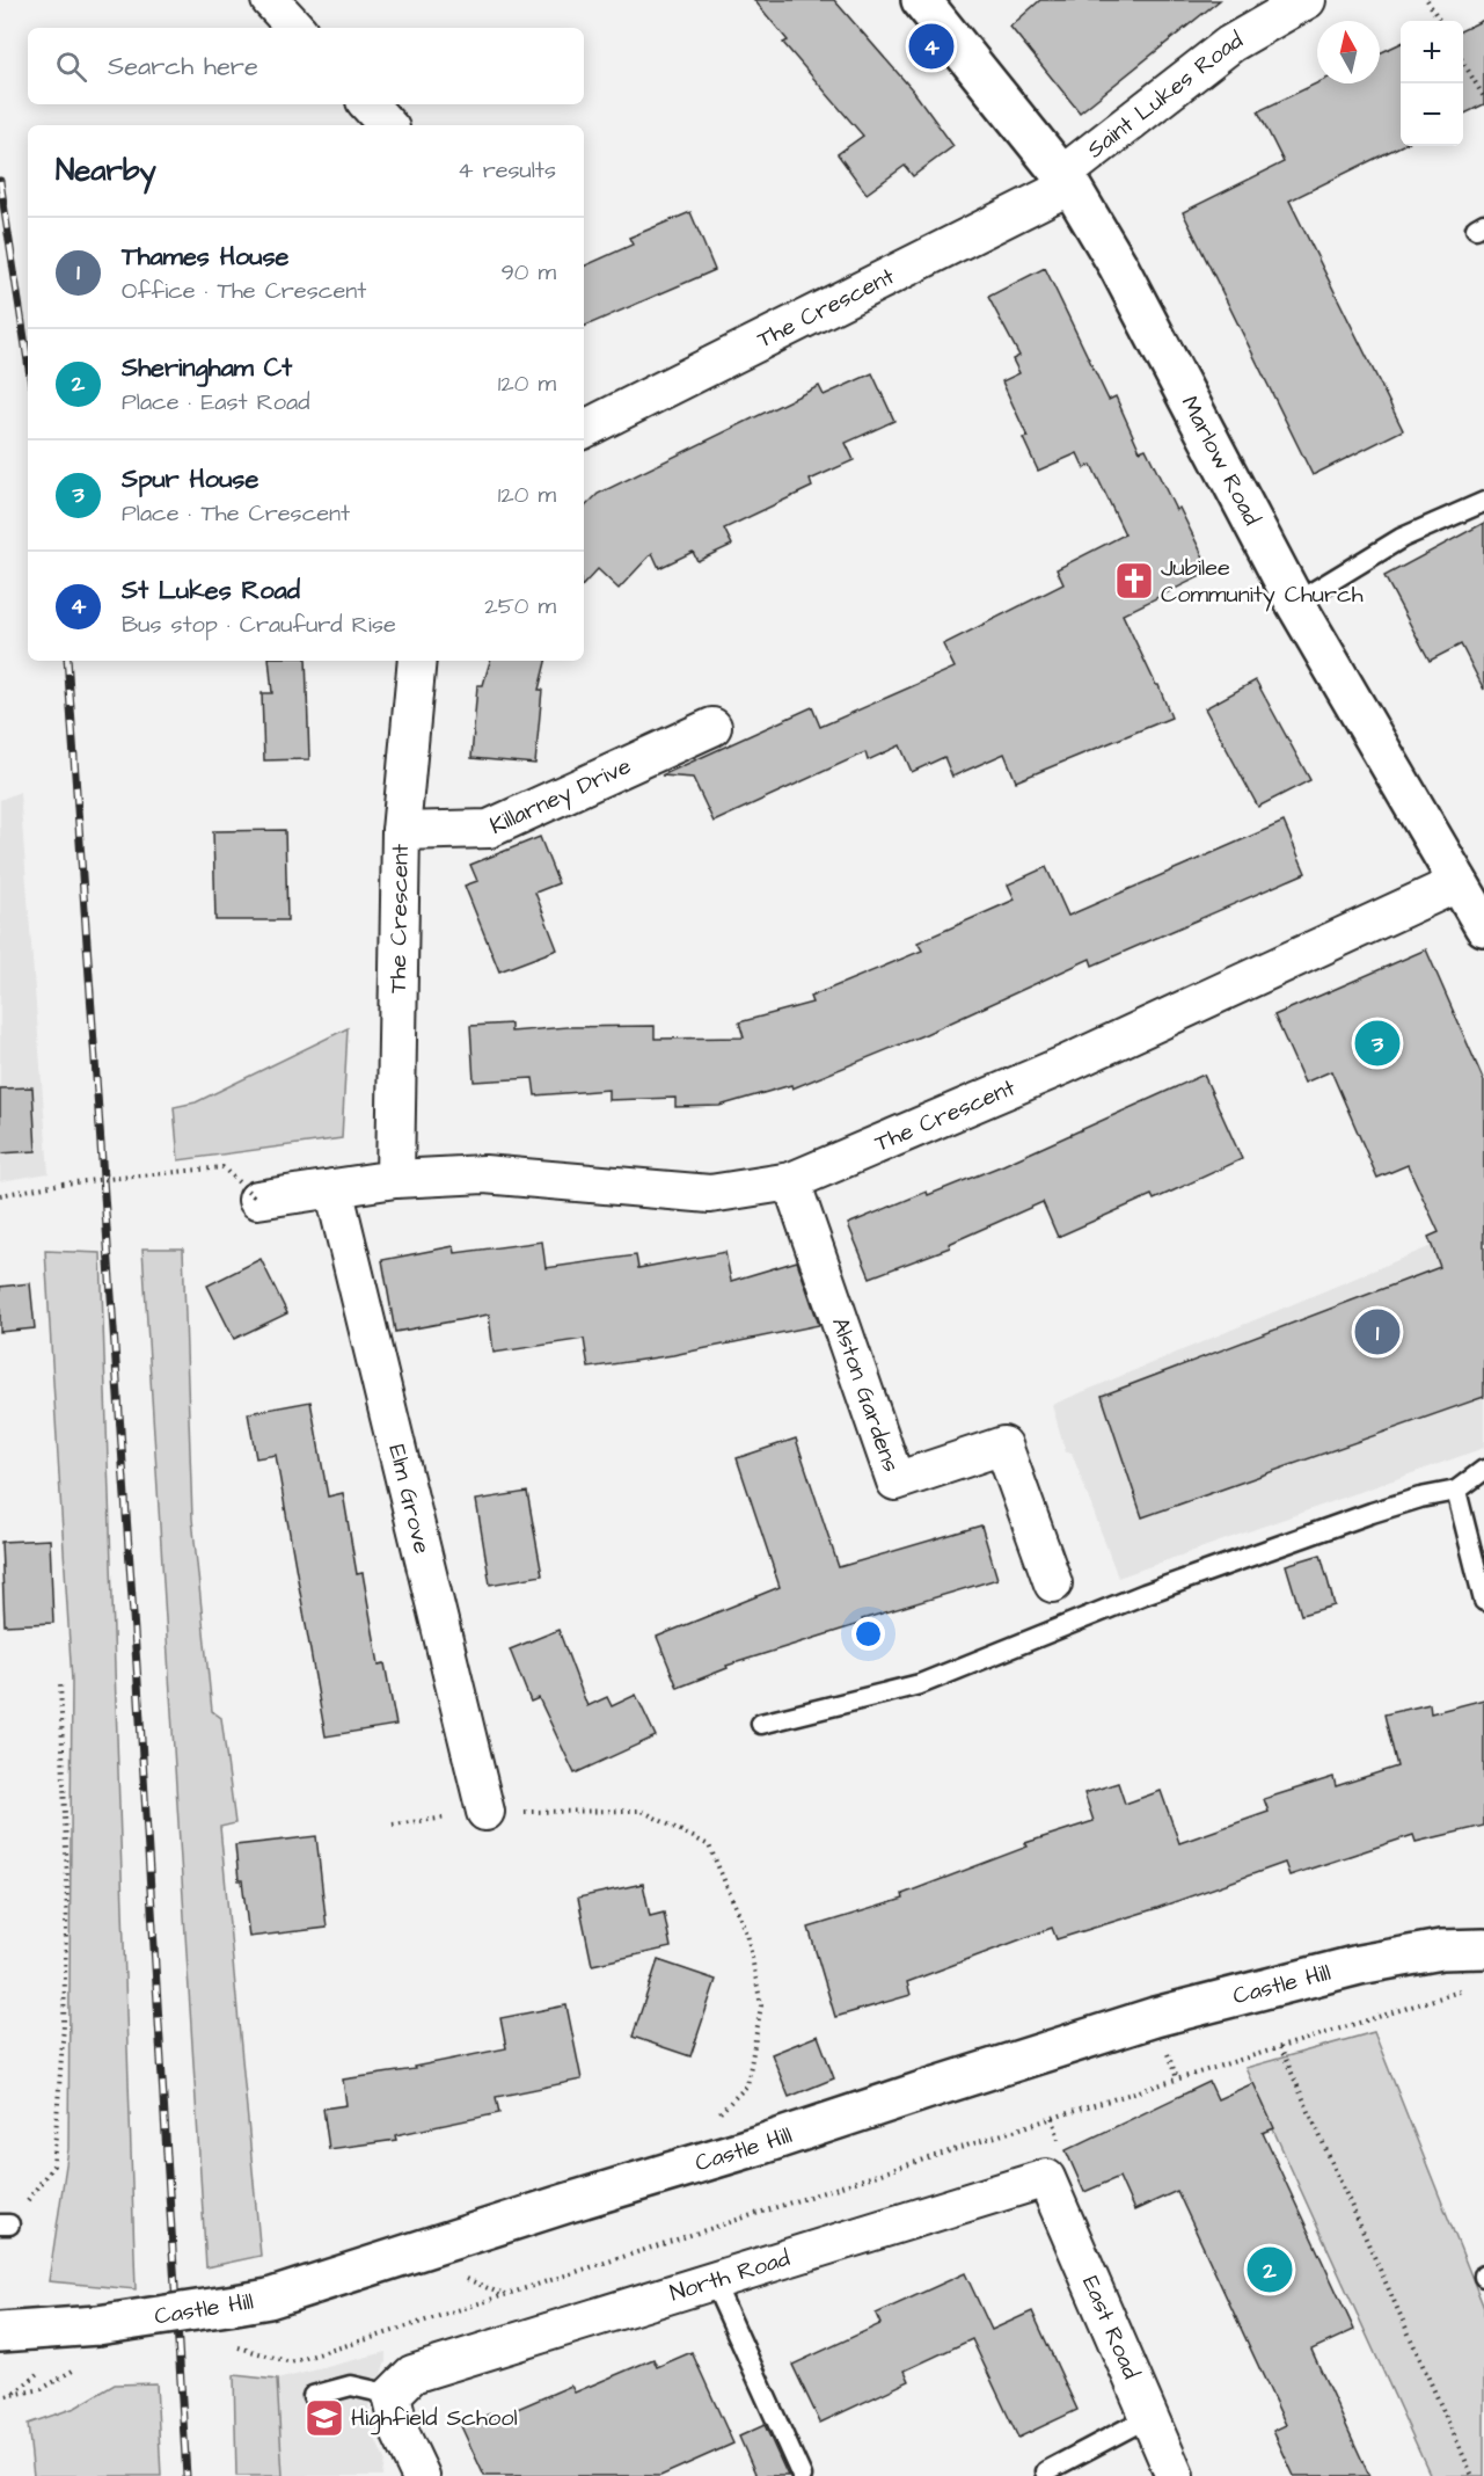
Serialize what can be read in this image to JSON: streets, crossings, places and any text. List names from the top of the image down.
{
  "streets": {
    "main road": ["Marlow Road", "Castle Hill"],
    "street": [
      "Saint Lukes Road",
      "The Crescent",
      "Killarney Drive",
      "Alston Gardens",
      "Elm Grove",
      "North Road",
      "East Road"
    ]
  },
  "crossings": [
    ["Saint Lukes Road", "The Crescent"],
    ["Saint Lukes Road", "Marlow Road"],
    ["The Crescent", "Marlow Road"],
    ["The Crescent", "Killarney Drive"],
    ["The Crescent", "Alston Gardens"],
    ["The Crescent", "Elm Grove"],
    ["North Road", "East Road"]
  ],
  "places": {
    "church": ["Jubilee Community Church"],
    "school or university": ["Highfield School"]
  },
  "north": "top",
  "page": {
    "map_buttons": ["+", "−"],
    "pins": [
      "4",
      "3",
      "1",
      "2"
    ],
    "search": "Search here",
    "heading": ["Nearby", "4 results"],
    "list": [
      {
        "mark": "1",
        "name": "Thames House",
        "note": "Office · The Crescent",
        "value": "90 m"
      },
      {
        "mark": "2",
        "name": "Sheringham Ct",
        "note": "Place · East Road",
        "value": "120 m"
      },
      {
        "mark": "3",
        "name": "Spur House",
        "note": "Place · The Crescent",
        "value": "120 m"
      },
      {
        "mark": "4",
        "name": "St Lukes Road",
        "note": "Bus stop · Craufurd Rise",
        "value": "250 m"
      }
    ]
  }
}
